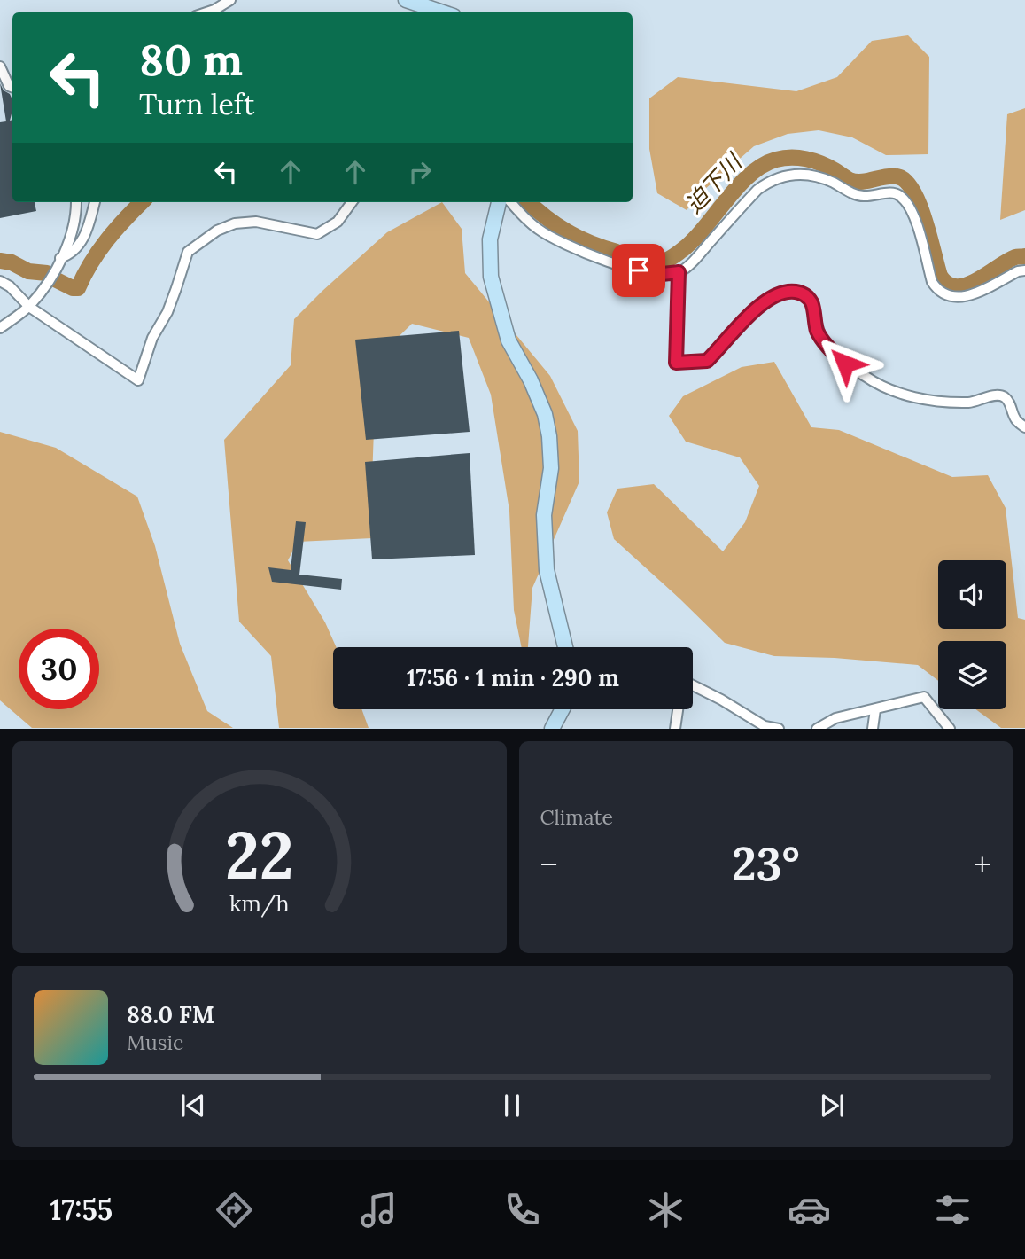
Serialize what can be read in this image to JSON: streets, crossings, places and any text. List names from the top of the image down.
{
  "water": ["迫下川"],
  "page": {
    "turn": ["80 m", "Turn left"],
    "limit": "30",
    "trip": "17:56 · 1 min · 290 m",
    "tile": "Climate",
    "heat": ["−", "23°", "+"],
    "song": ["88.0 FM", "Music"],
    "tabs": "17:55",
    "gauge": ["22", "km/h"]
  }
}
